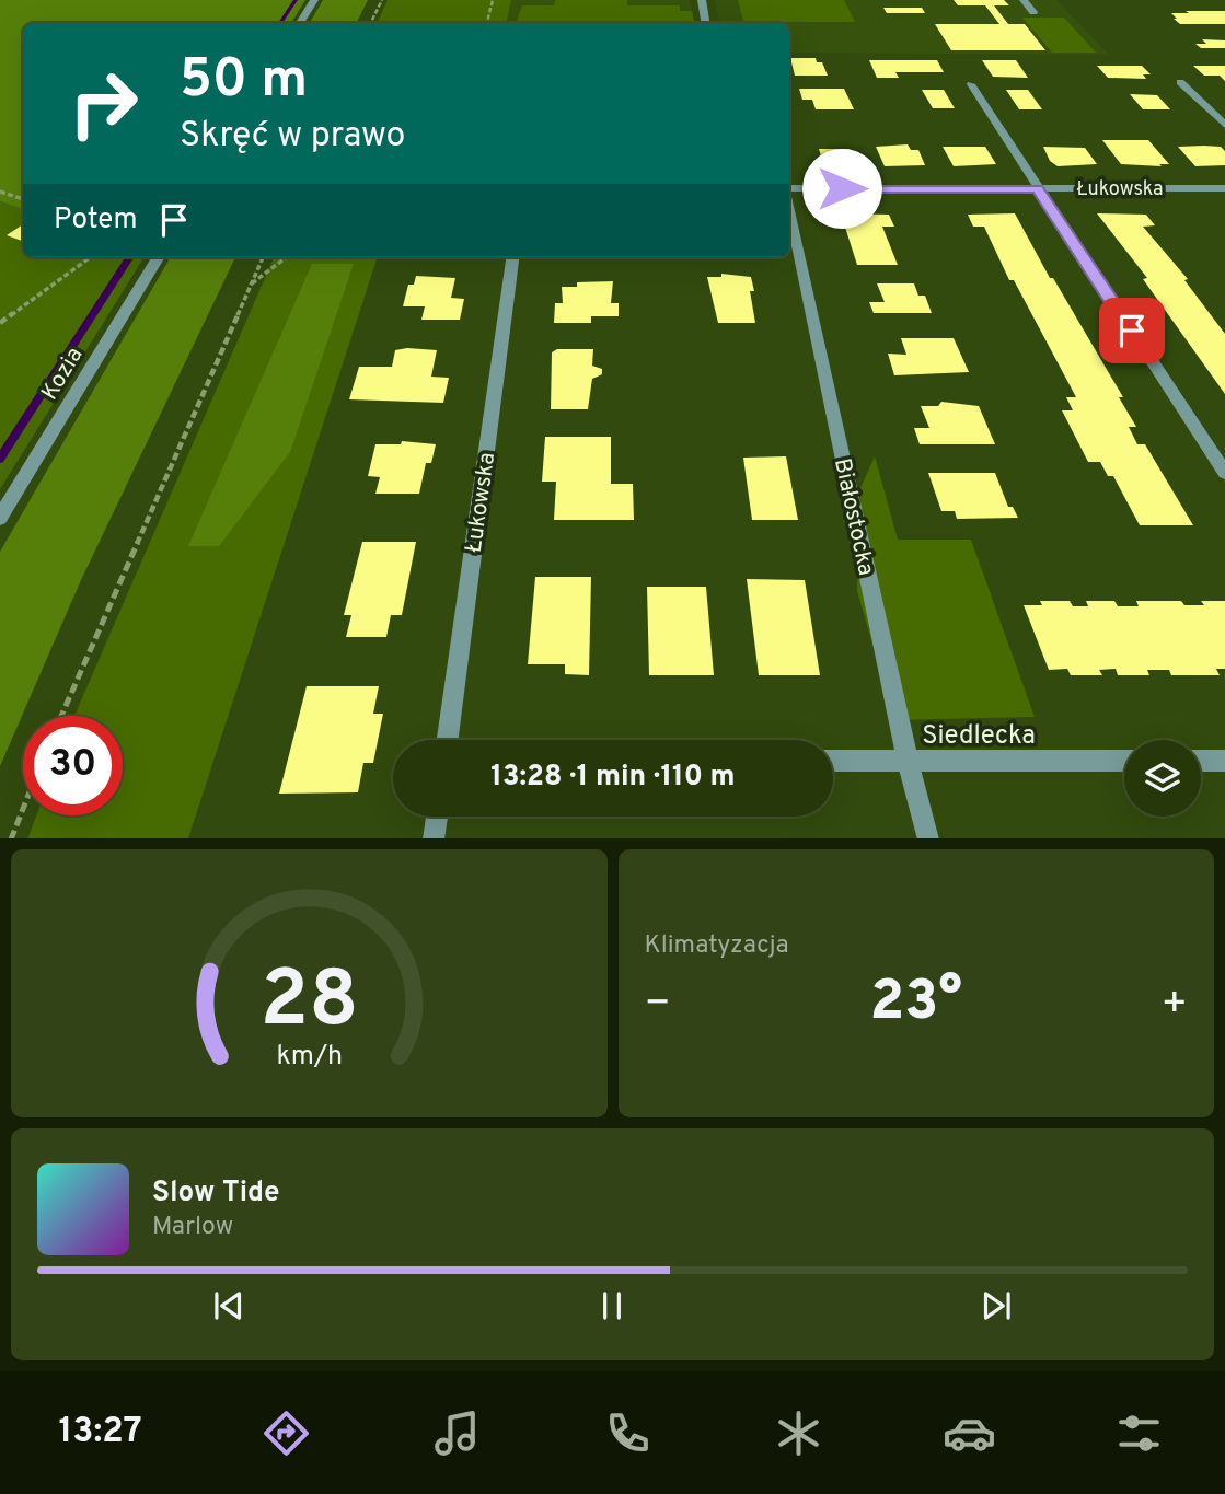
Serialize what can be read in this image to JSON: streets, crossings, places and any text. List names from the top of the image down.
{
  "streets": {
    "street": [
      "Łukowska",
      "Kozia",
      "Białostocka",
      "Siedlecka"
    ]
  },
  "crossings": [
    ["Białostocka", "Siedlecka"]
  ],
  "page": {
    "turn": ["50 m", "Skręć w prawo"],
    "then": "Potem",
    "limit": "30",
    "trip": "13:28 · 1 min · 110 m",
    "tile": "Klimatyzacja",
    "heat": ["−", "23°", "+"],
    "song": ["Slow Tide", "Marlow"],
    "tabs": "13:27",
    "gauge": ["28", "km/h"]
  }
}
